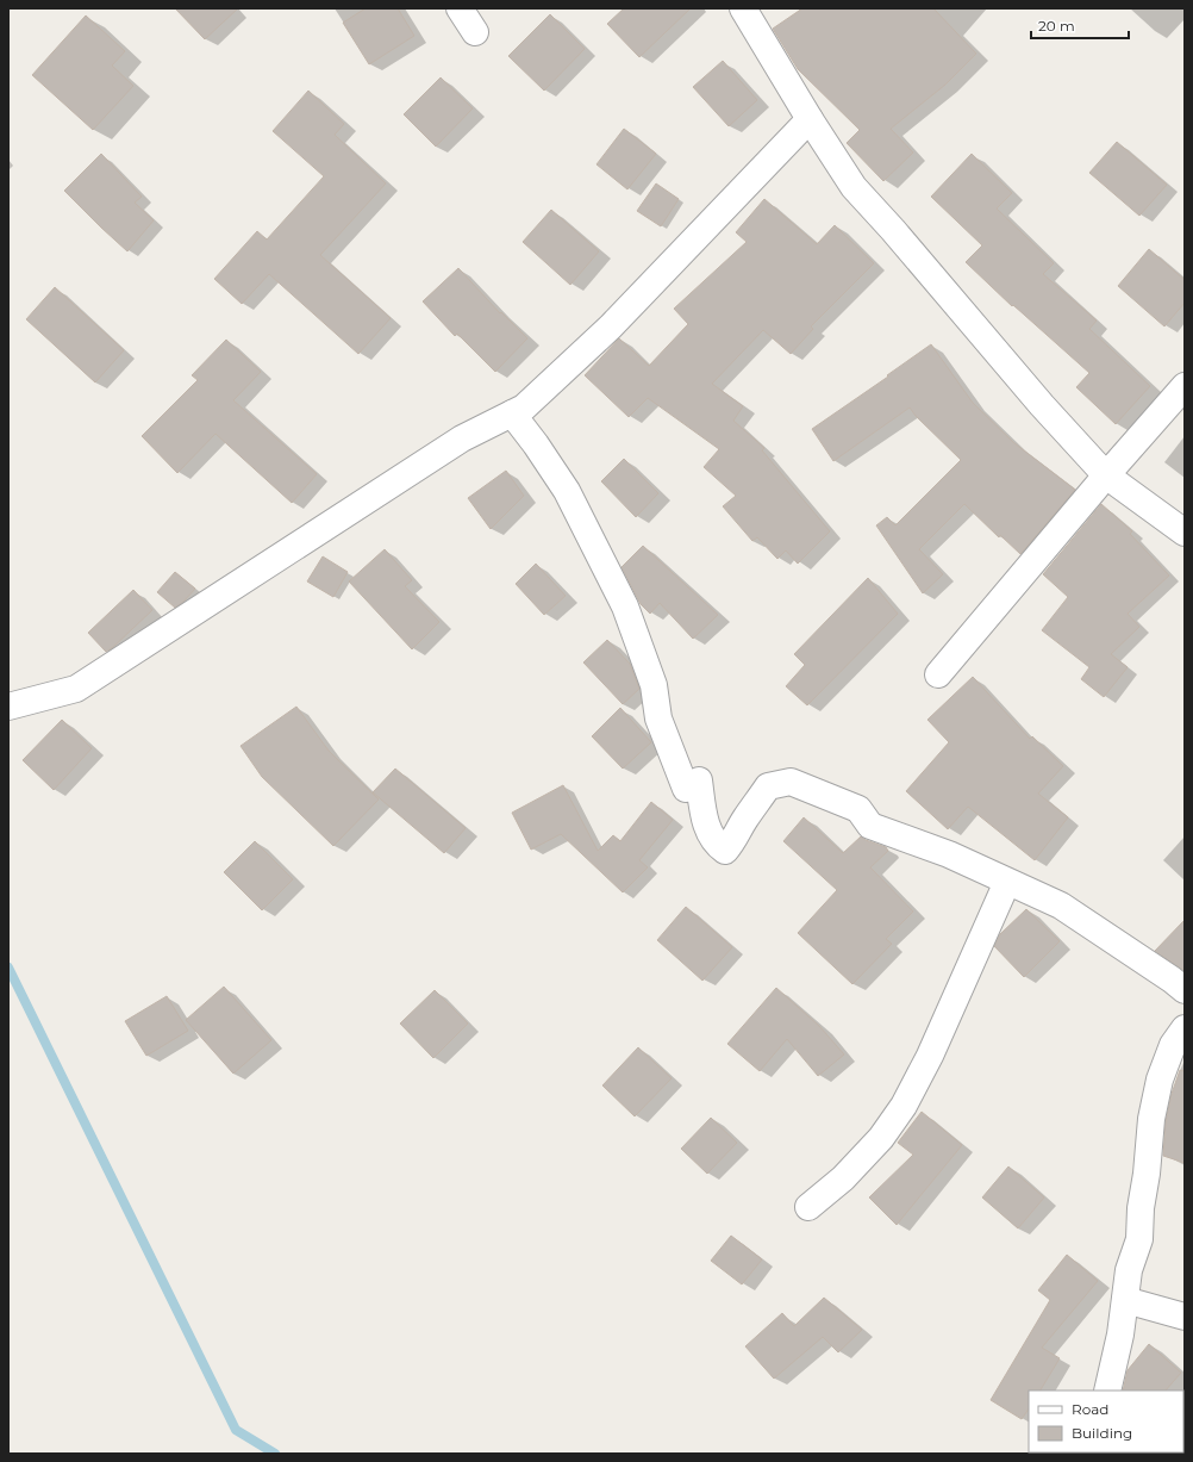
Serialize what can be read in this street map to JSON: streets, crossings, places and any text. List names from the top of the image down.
{
  "legend": ["Road", "Building"],
  "scale_bar": "20 m"
}
